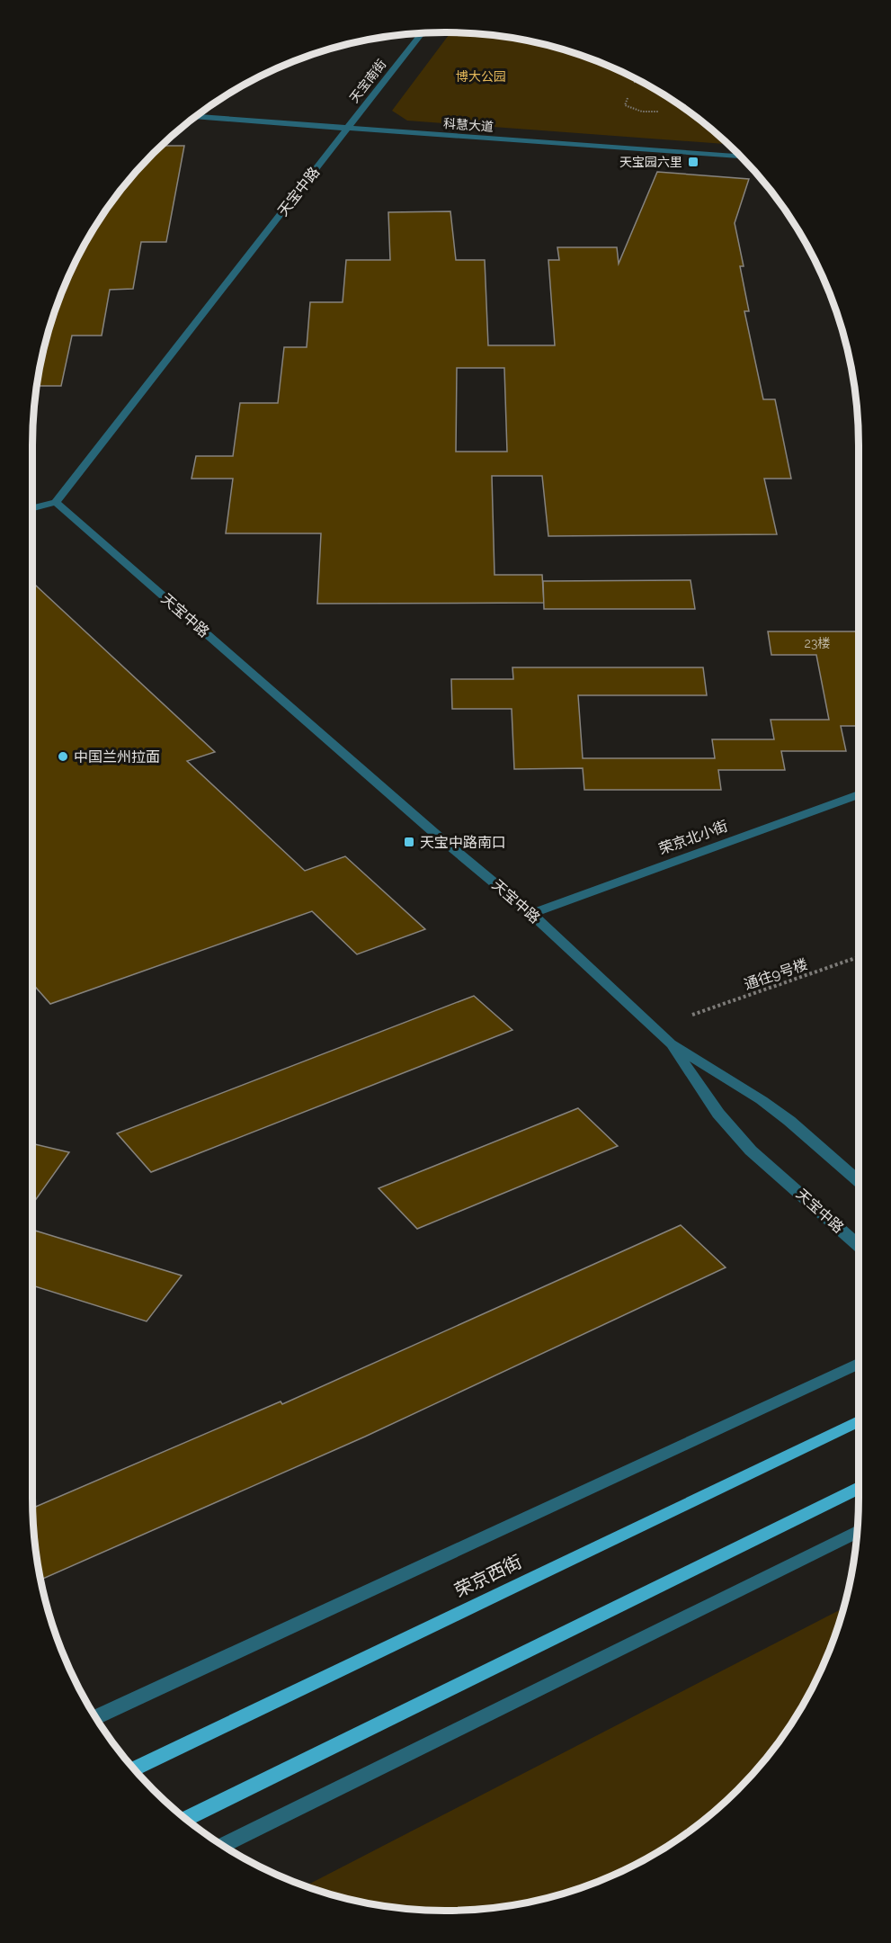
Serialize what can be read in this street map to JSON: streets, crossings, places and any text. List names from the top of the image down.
{
  "streets": {
    "main road": ["荣京西街"],
    "street": [
      "天宝南街",
      "科慧大道",
      "天宝中路",
      "荣京北小街"
    ],
    "path": ["通往9号楼"]
  },
  "crossings": [
    ["天宝南街", "科慧大道"],
    ["天宝南街", "天宝中路"],
    ["科慧大道", "天宝中路"],
    ["天宝中路", "荣京北小街"]
  ],
  "parks": ["博大公园"],
  "places": {
    "transit": ["天宝园六里", "天宝中路南口"],
    "other": ["中国兰州拉面"]
  },
  "house_numbers": ["23楼"]
}
